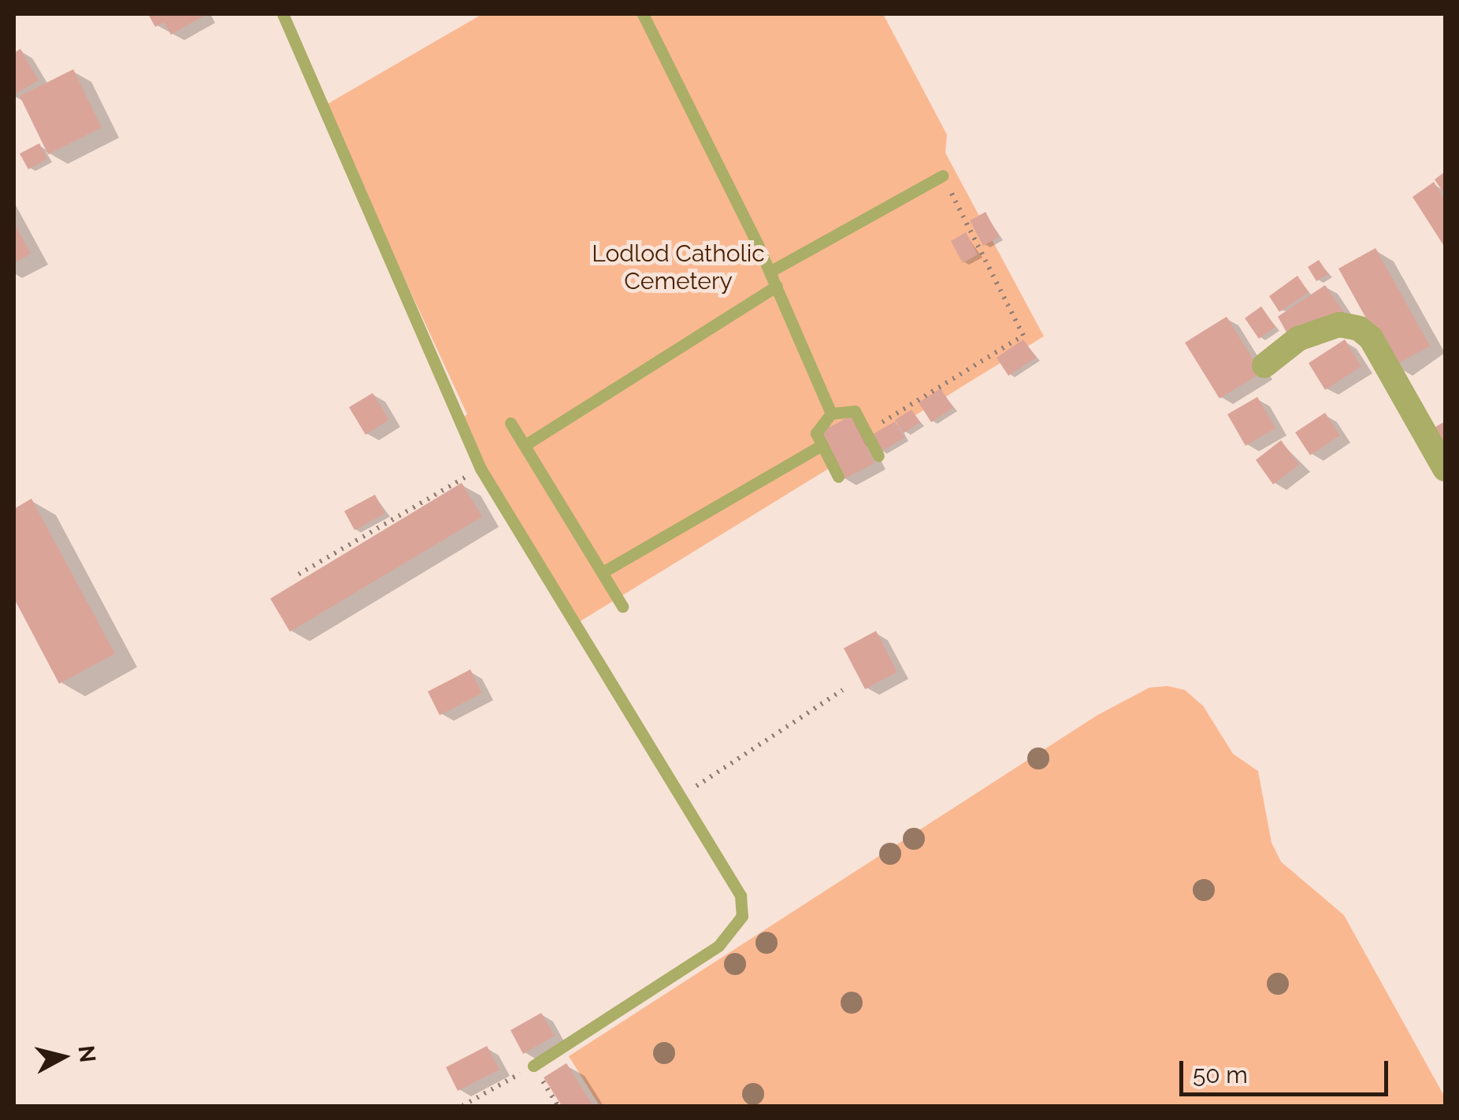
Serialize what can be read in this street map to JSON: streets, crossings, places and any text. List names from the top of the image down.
{
  "parks": ["Lodlod Catholic Cemetery"],
  "scale_bar": "50 m",
  "north": "right"
}
